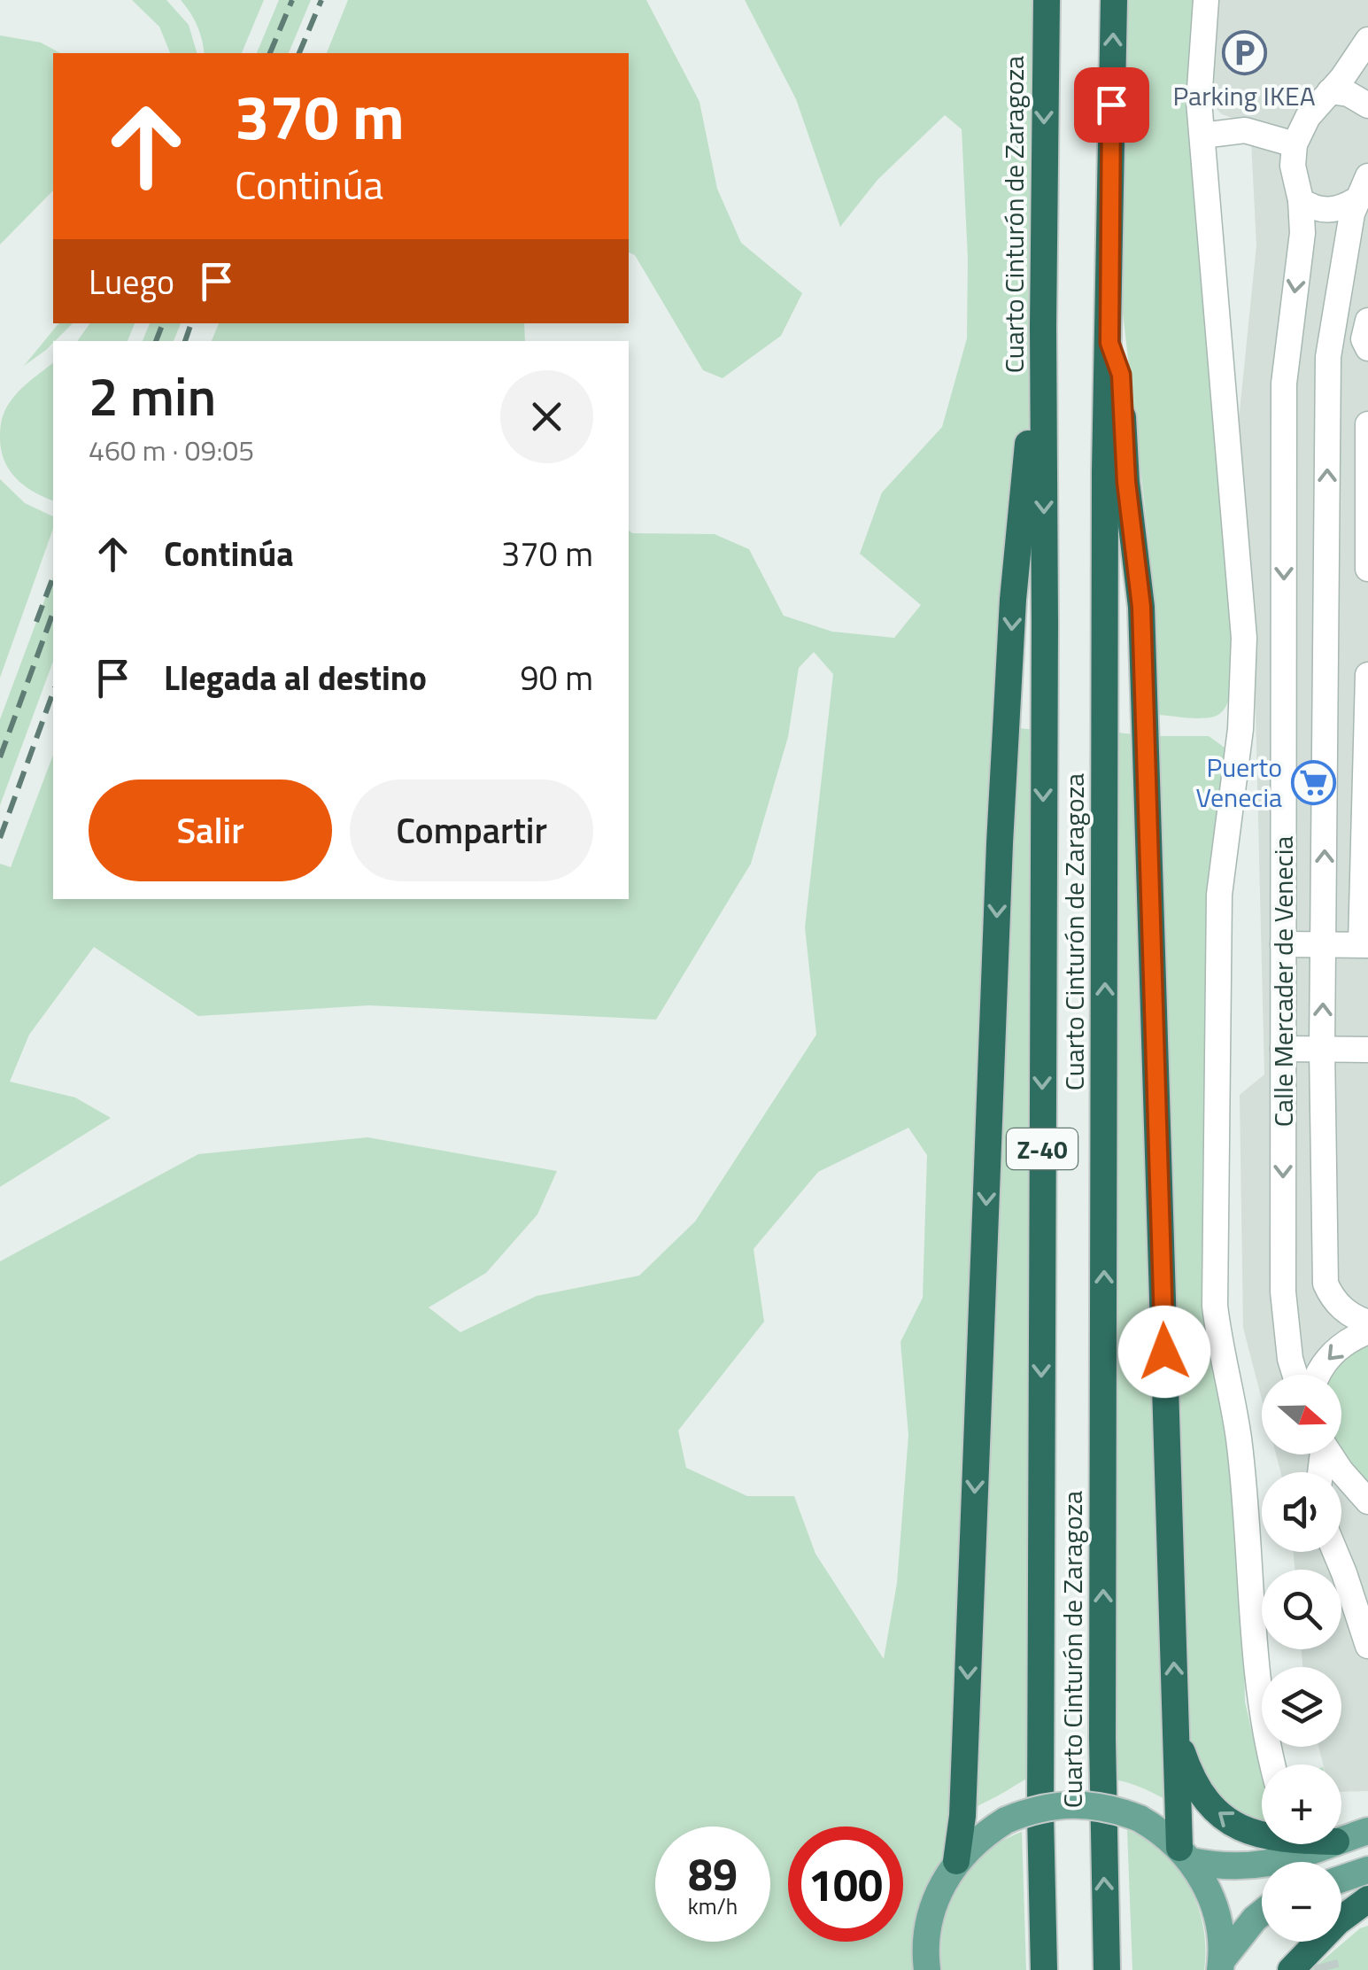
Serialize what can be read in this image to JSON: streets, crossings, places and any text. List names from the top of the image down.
{
  "streets": {
    "highway": ["Cuarto Cinturón de Zaragoza", "Z-40"],
    "street": ["Calle Mercader de Venecia"]
  },
  "places": {
    "parking": ["Parking IKEA"],
    "supermarket": ["Puerto Venecia"]
  },
  "north": "right",
  "page": {
    "turn": ["370 m", "Continúa"],
    "then": "Luego",
    "heading": ["2 min", "460 m · 09:05"],
    "list": [
      {
        "name": "Continúa",
        "value": "370 m"
      },
      {
        "name": "Llegada al destino",
        "value": "90 m"
      }
    ],
    "buttons": ["Salir", "Compartir"],
    "map_buttons": ["+", "−"],
    "speed": "89 km/h",
    "limit": "100"
  }
}
